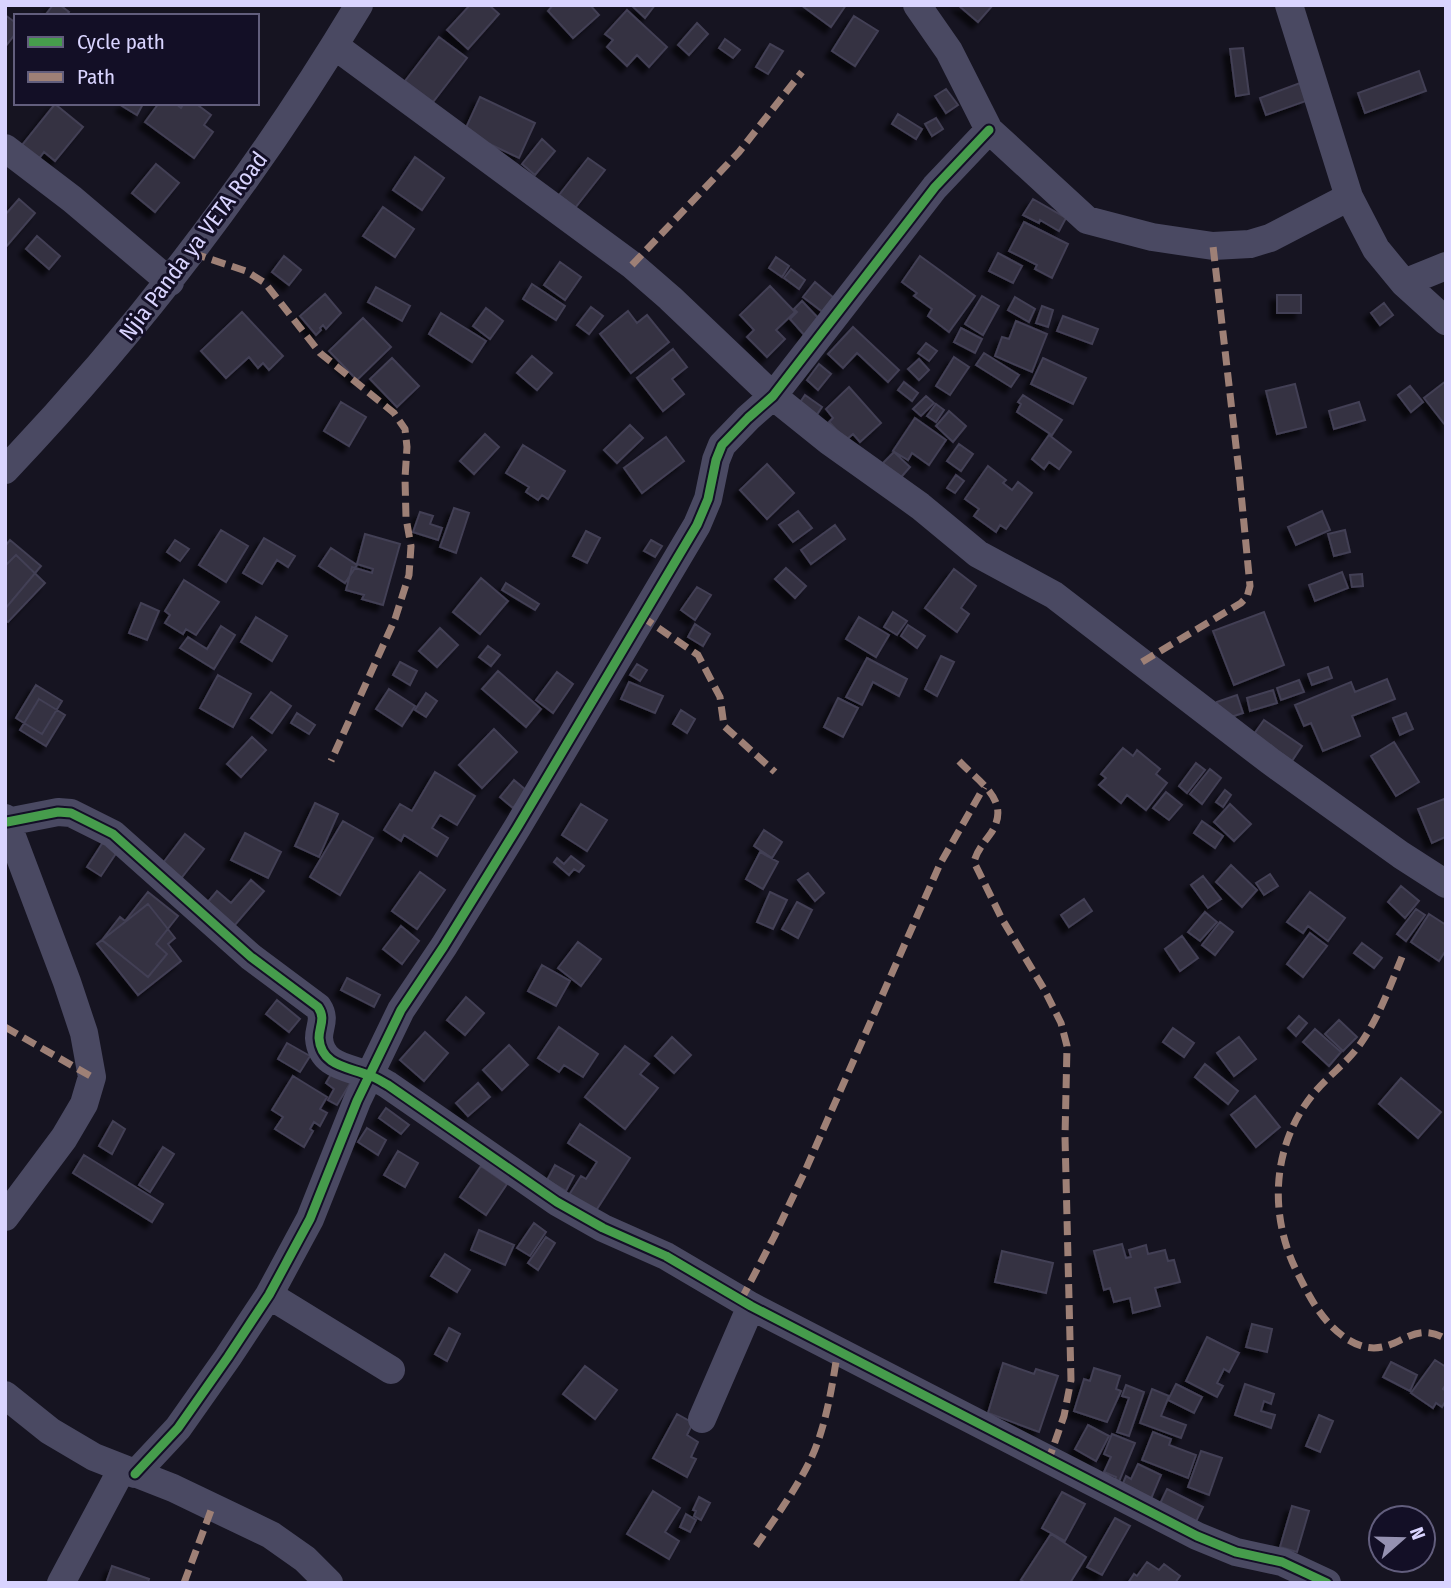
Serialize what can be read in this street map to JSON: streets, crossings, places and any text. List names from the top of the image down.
{
  "streets": {
    "street": ["Njia Panda ya VETA Road"]
  },
  "legend": ["Cycle path", "Path"],
  "north": "right"
}
